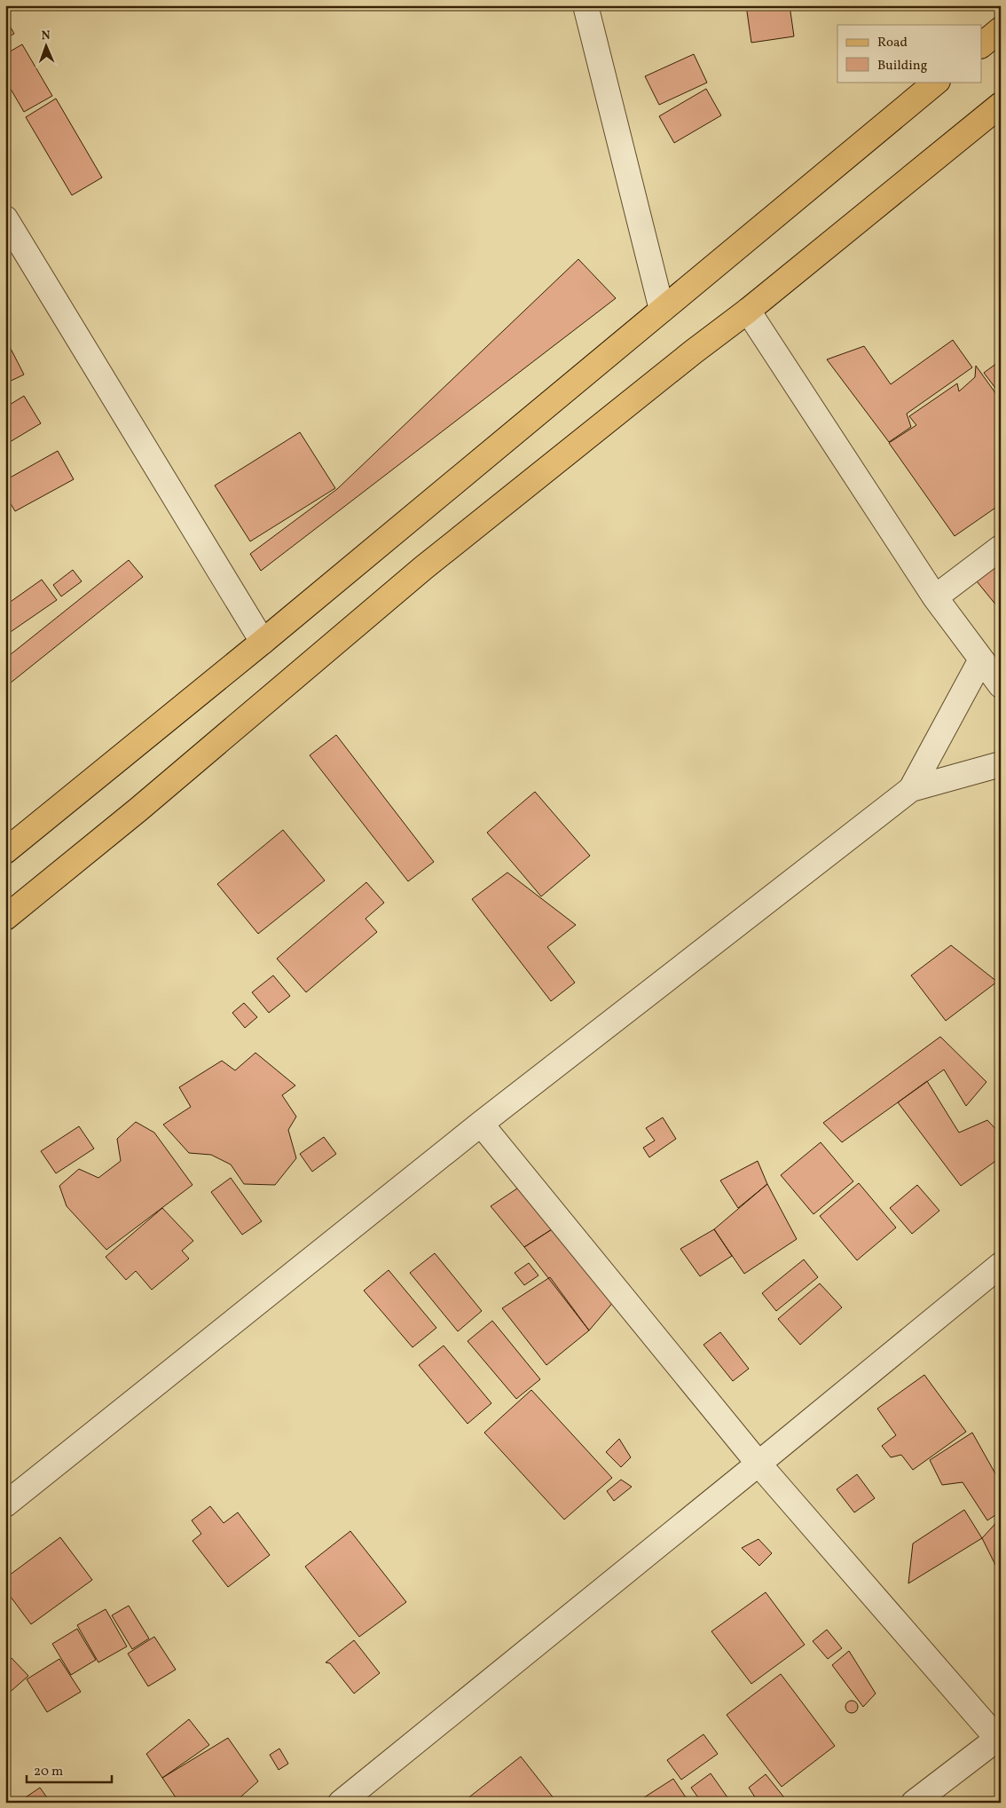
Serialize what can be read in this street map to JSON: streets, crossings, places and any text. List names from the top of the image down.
{
  "legend": ["Road", "Building"],
  "scale_bar": "20 m",
  "north": "top"
}
